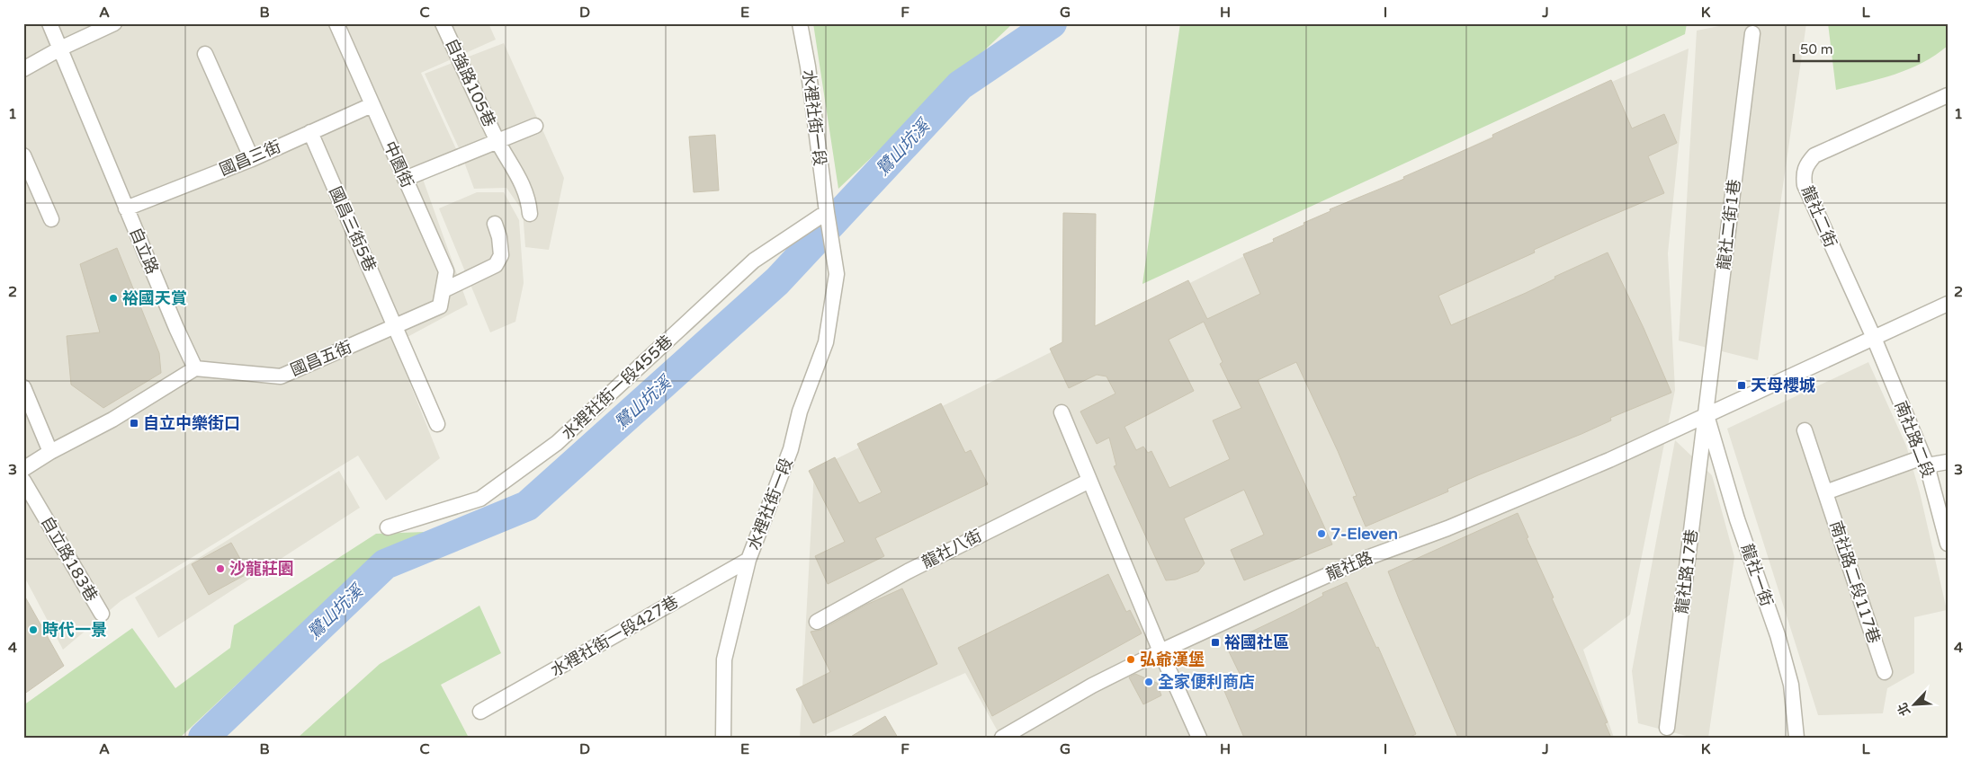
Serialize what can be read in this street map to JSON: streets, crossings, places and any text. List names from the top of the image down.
{
  "streets": {
    "street": [
      "自強路105巷",
      "水裡社街一段",
      "國昌三街",
      "中園街",
      "龍社二街",
      "龍社二街1巷",
      "國昌三街5巷",
      "自立路",
      "國昌五街",
      "水裡社街一段455巷",
      "南社路二段",
      "龍社八街",
      "自立路183巷",
      "龍社路",
      "龍社路17巷",
      "龍社一街",
      "南社路二段117巷",
      "水裡社街一段427巷"
    ]
  },
  "crossings": [
    ["水裡社街一段", "水裡社街一段455巷"],
    ["水裡社街一段", "水裡社街一段427巷"],
    ["國昌三街", "中園街"],
    ["國昌三街", "國昌三街5巷"],
    ["國昌三街", "自立路"],
    ["中園街", "國昌五街"],
    ["龍社二街", "南社路二段"],
    ["龍社二街1巷", "龍社路"],
    ["龍社二街1巷", "龍社路17巷"],
    ["龍社二街1巷", "龍社一街"],
    ["國昌三街5巷", "國昌五街"],
    ["自立路", "國昌五街"],
    ["龍社路", "龍社路17巷"],
    ["龍社路", "龍社一街"],
    ["龍社路17巷", "龍社一街"]
  ],
  "water": ["鷺山坑溪"],
  "places": {
    "other": [
      "裕國天賞",
      "7-Eleven",
      "沙龍莊園",
      "時代一景",
      "弘爺漢堡",
      "全家便利商店"
    ],
    "transit": ["天母櫻城", "自立中樂街口", "裕國社區"]
  },
  "scale_bar": "50 m",
  "north": "bottom left",
  "grid": {
    "columns": [
      "A",
      "B",
      "C",
      "D",
      "E",
      "F",
      "G",
      "H",
      "I",
      "J",
      "K",
      "L"
    ],
    "rows": [
      "1",
      "2",
      "3",
      "4"
    ]
  }
}
